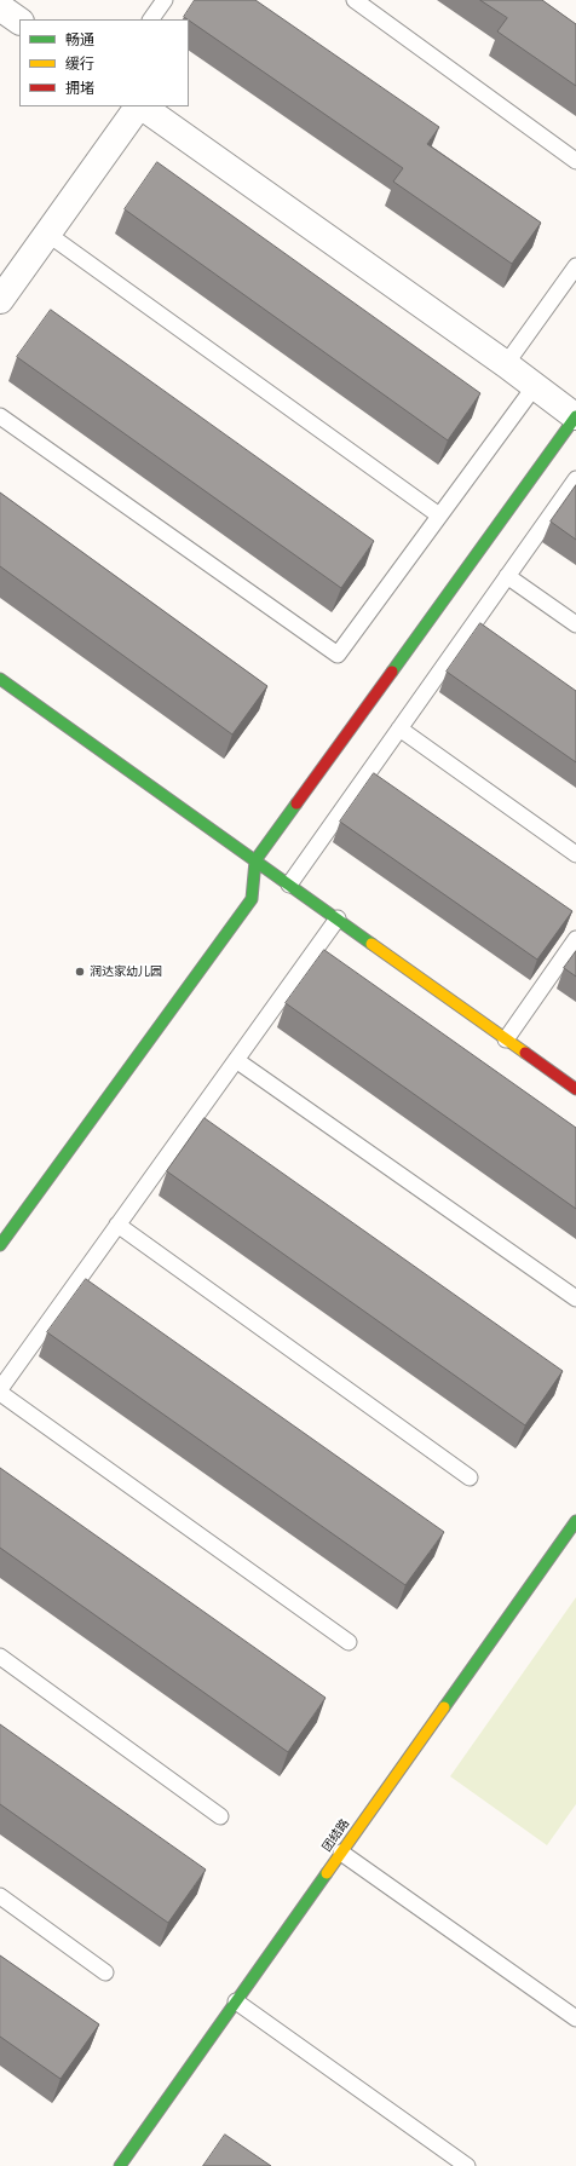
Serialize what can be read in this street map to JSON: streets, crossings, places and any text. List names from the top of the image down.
{
  "streets": {
    "street": ["团结路"]
  },
  "places": ["润达家幼儿园"],
  "legend": ["畅通", "缓行", "拥堵"]
}
